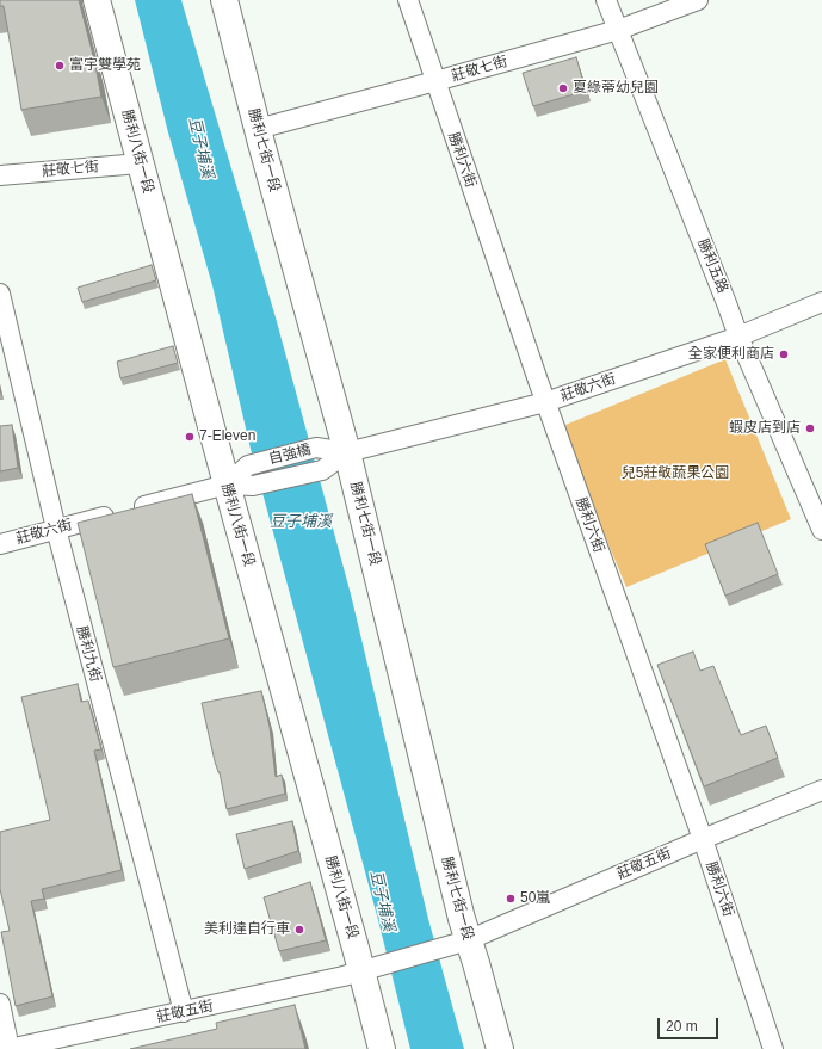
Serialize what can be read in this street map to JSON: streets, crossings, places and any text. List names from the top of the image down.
{
  "streets": {
    "street": [
      "莊敬七街",
      "勝利七街一段",
      "勝利八街一段",
      "勝利六街",
      "勝利五路",
      "莊敬六街",
      "自強橋",
      "勝利九街",
      "莊敬五街"
    ]
  },
  "crossings": [
    ["莊敬七街", "勝利七街一段"],
    ["莊敬七街", "勝利八街一段"],
    ["莊敬七街", "勝利六街"],
    ["莊敬七街", "勝利五路"],
    ["勝利七街一段", "莊敬六街"],
    ["勝利七街一段", "自強橋"],
    ["勝利七街一段", "莊敬五街"],
    ["勝利八街一段", "莊敬六街"],
    ["勝利八街一段", "自強橋"],
    ["勝利八街一段", "莊敬五街"],
    ["勝利六街", "莊敬六街"],
    ["勝利六街", "莊敬五街"],
    ["勝利五路", "莊敬六街"],
    ["莊敬六街", "自強橋"],
    ["莊敬六街", "勝利九街"],
    ["勝利九街", "莊敬五街"]
  ],
  "water": ["豆子埔溪"],
  "parks": ["兒5莊敬蔬果公園"],
  "places": [
    "富宇雙學苑",
    "夏綠蒂幼兒園",
    "全家便利商店",
    "蝦皮店到店",
    "7-Eleven",
    "50嵐",
    "美利達自行車"
  ],
  "scale_bar": "20 m"
}
